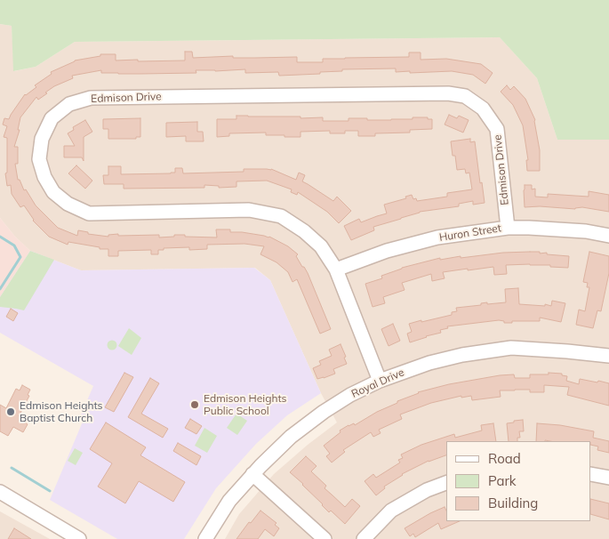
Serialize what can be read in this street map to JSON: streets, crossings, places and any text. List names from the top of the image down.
{
  "streets": {
    "street": ["Edmison Drive", "Huron Street", "Royal Drive"]
  },
  "crossings": [
    ["Edmison Drive", "Huron Street"],
    ["Edmison Drive", "Royal Drive"]
  ],
  "places": ["Edmison Heights Public School", "Edmison Heights Baptist Church"],
  "legend": ["Road", "Park", "Building"]
}
